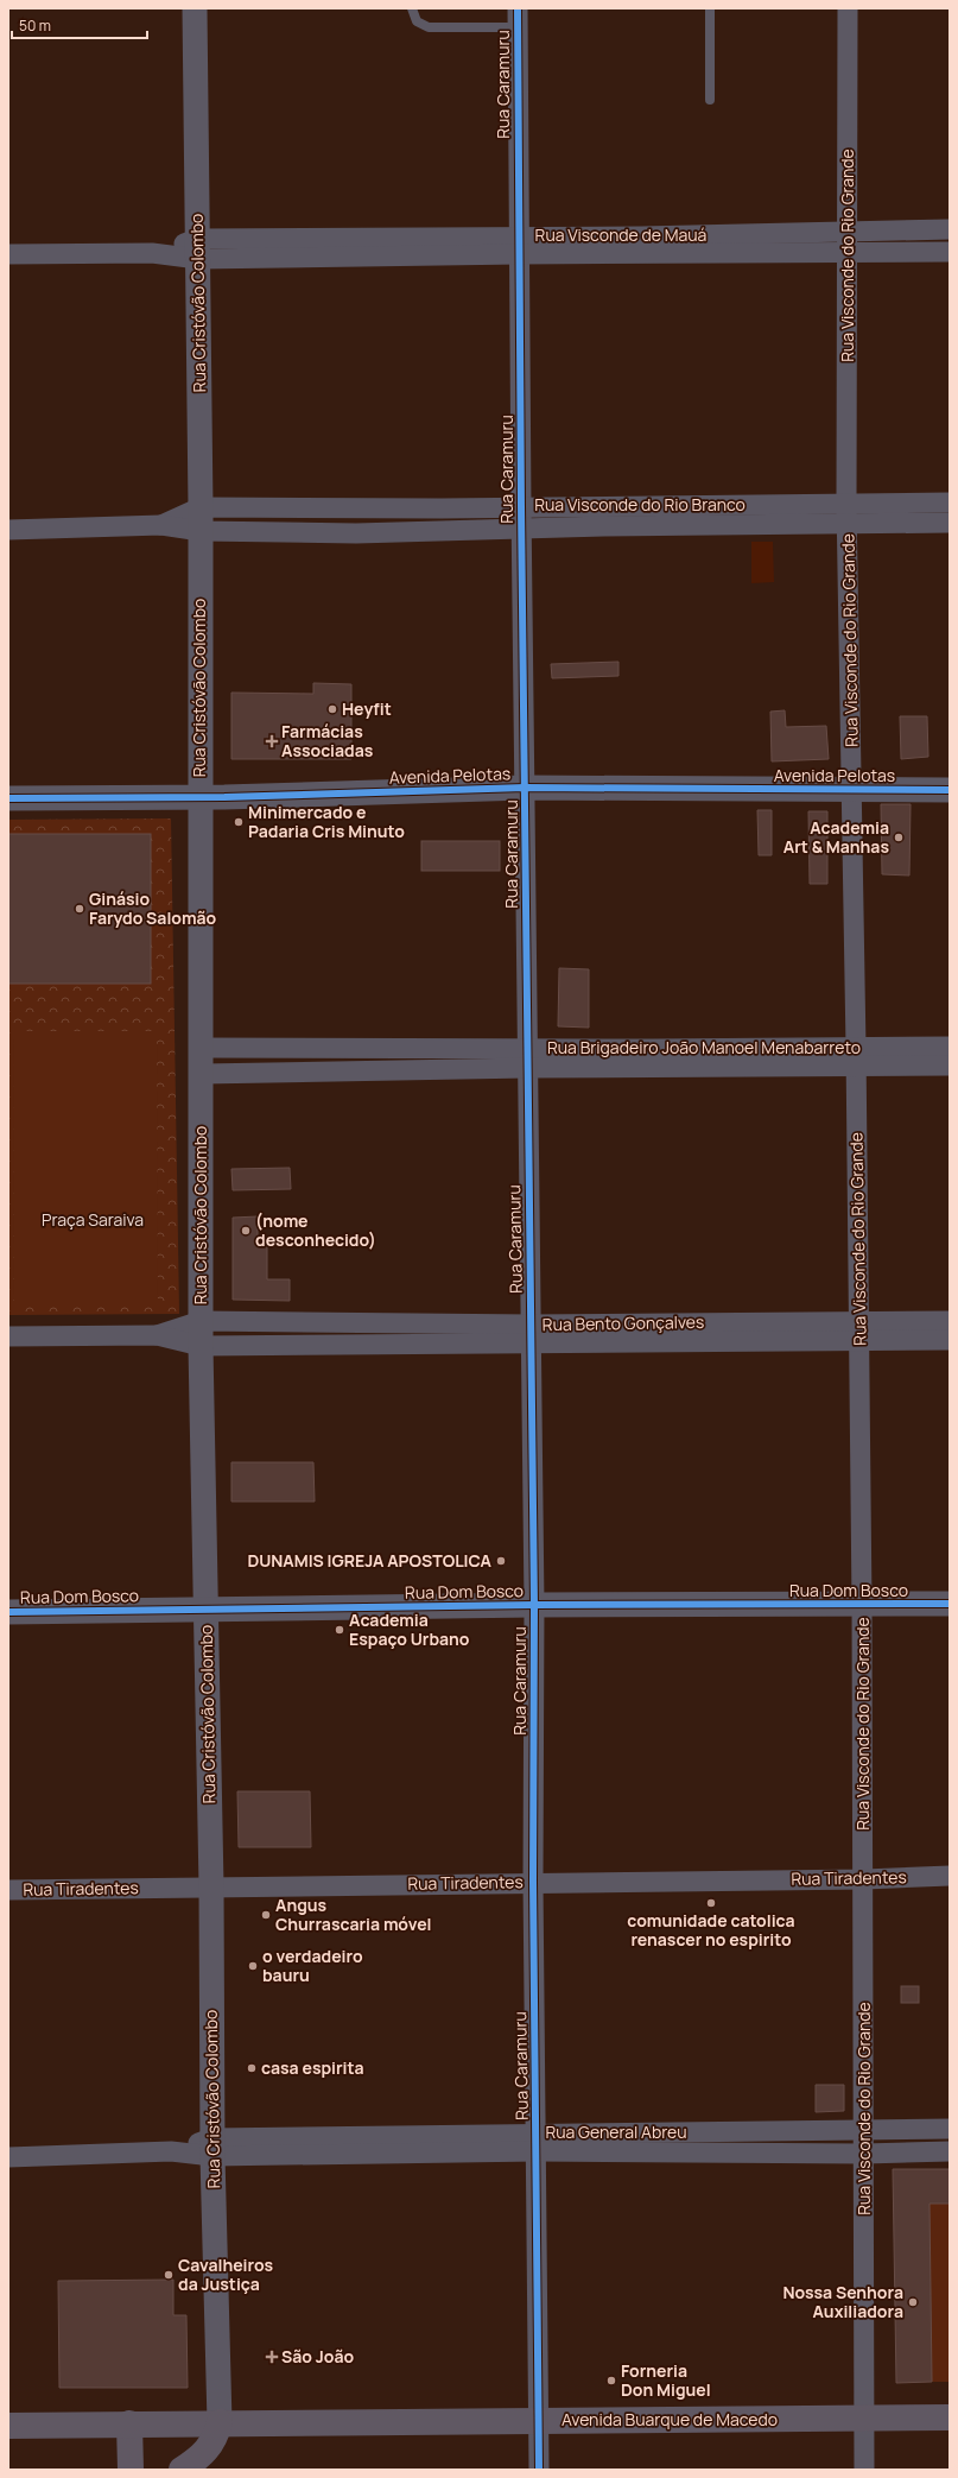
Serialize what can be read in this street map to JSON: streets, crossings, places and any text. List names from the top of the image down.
{
  "streets": {
    "main road": ["Avenida Buarque de Macedo"],
    "street": [
      "Rua Caramuru",
      "Rua Visconde de Mauá",
      "Rua Visconde do Rio Grande",
      "Rua Cristóvão Colombo",
      "Rua Visconde do Rio Branco",
      "Avenida Pelotas",
      "Rua Brigadeiro João Manoel Menabarreto",
      "Rua Bento Gonçalves",
      "Rua Dom Bosco",
      "Rua Tiradentes",
      "Rua General Abreu"
    ]
  },
  "crossings": [
    ["Rua Caramuru", "Rua Visconde de Mauá"],
    ["Rua Caramuru", "Rua Visconde do Rio Branco"],
    ["Rua Caramuru", "Avenida Pelotas"],
    ["Rua Caramuru", "Rua Brigadeiro João Manoel Menabarreto"],
    ["Rua Caramuru", "Rua Bento Gonçalves"],
    ["Rua Caramuru", "Rua Dom Bosco"],
    ["Rua Caramuru", "Rua Tiradentes"],
    ["Rua Caramuru", "Rua General Abreu"],
    ["Rua Caramuru", "Avenida Buarque de Macedo"],
    ["Rua Visconde de Mauá", "Rua Visconde do Rio Grande"],
    ["Rua Visconde de Mauá", "Rua Cristóvão Colombo"],
    ["Rua Visconde do Rio Grande", "Rua Visconde do Rio Branco"],
    ["Rua Visconde do Rio Grande", "Avenida Pelotas"],
    ["Rua Visconde do Rio Grande", "Rua Brigadeiro João Manoel Menabarreto"],
    ["Rua Visconde do Rio Grande", "Rua Bento Gonçalves"],
    ["Rua Visconde do Rio Grande", "Rua Dom Bosco"],
    ["Rua Visconde do Rio Grande", "Rua Tiradentes"],
    ["Rua Visconde do Rio Grande", "Rua General Abreu"],
    ["Rua Visconde do Rio Grande", "Avenida Buarque de Macedo"],
    ["Rua Cristóvão Colombo", "Rua Visconde do Rio Branco"],
    ["Rua Cristóvão Colombo", "Avenida Pelotas"],
    ["Rua Cristóvão Colombo", "Rua Brigadeiro João Manoel Menabarreto"],
    ["Rua Cristóvão Colombo", "Rua Bento Gonçalves"],
    ["Rua Cristóvão Colombo", "Rua Dom Bosco"],
    ["Rua Cristóvão Colombo", "Rua Tiradentes"],
    ["Rua Cristóvão Colombo", "Rua General Abreu"],
    ["Rua Cristóvão Colombo", "Avenida Buarque de Macedo"]
  ],
  "parks": ["Praça Saraiva"],
  "places": {
    "other": [
      "Heyfit",
      "Minimercado e Padaria Cris Minuto",
      "Academia Art & Manhas",
      "Ginásio Farydo Salomão",
      "(nome desconhecido)",
      "DUNAMIS IGREJA APOSTOLICA",
      "Academia Espaço Urbano",
      "comunidade catolica renascer no espirito",
      "Angus Churrascaria móvel",
      "o verdadeiro bauru",
      "casa espirita",
      "Cavalheiros da Justiça",
      "Nossa Senhora Auxiliadora",
      "Forneria Don Miguel"
    ],
    "health": ["Farmácias Associadas", "São João"]
  },
  "scale_bar": "50 m"
}
